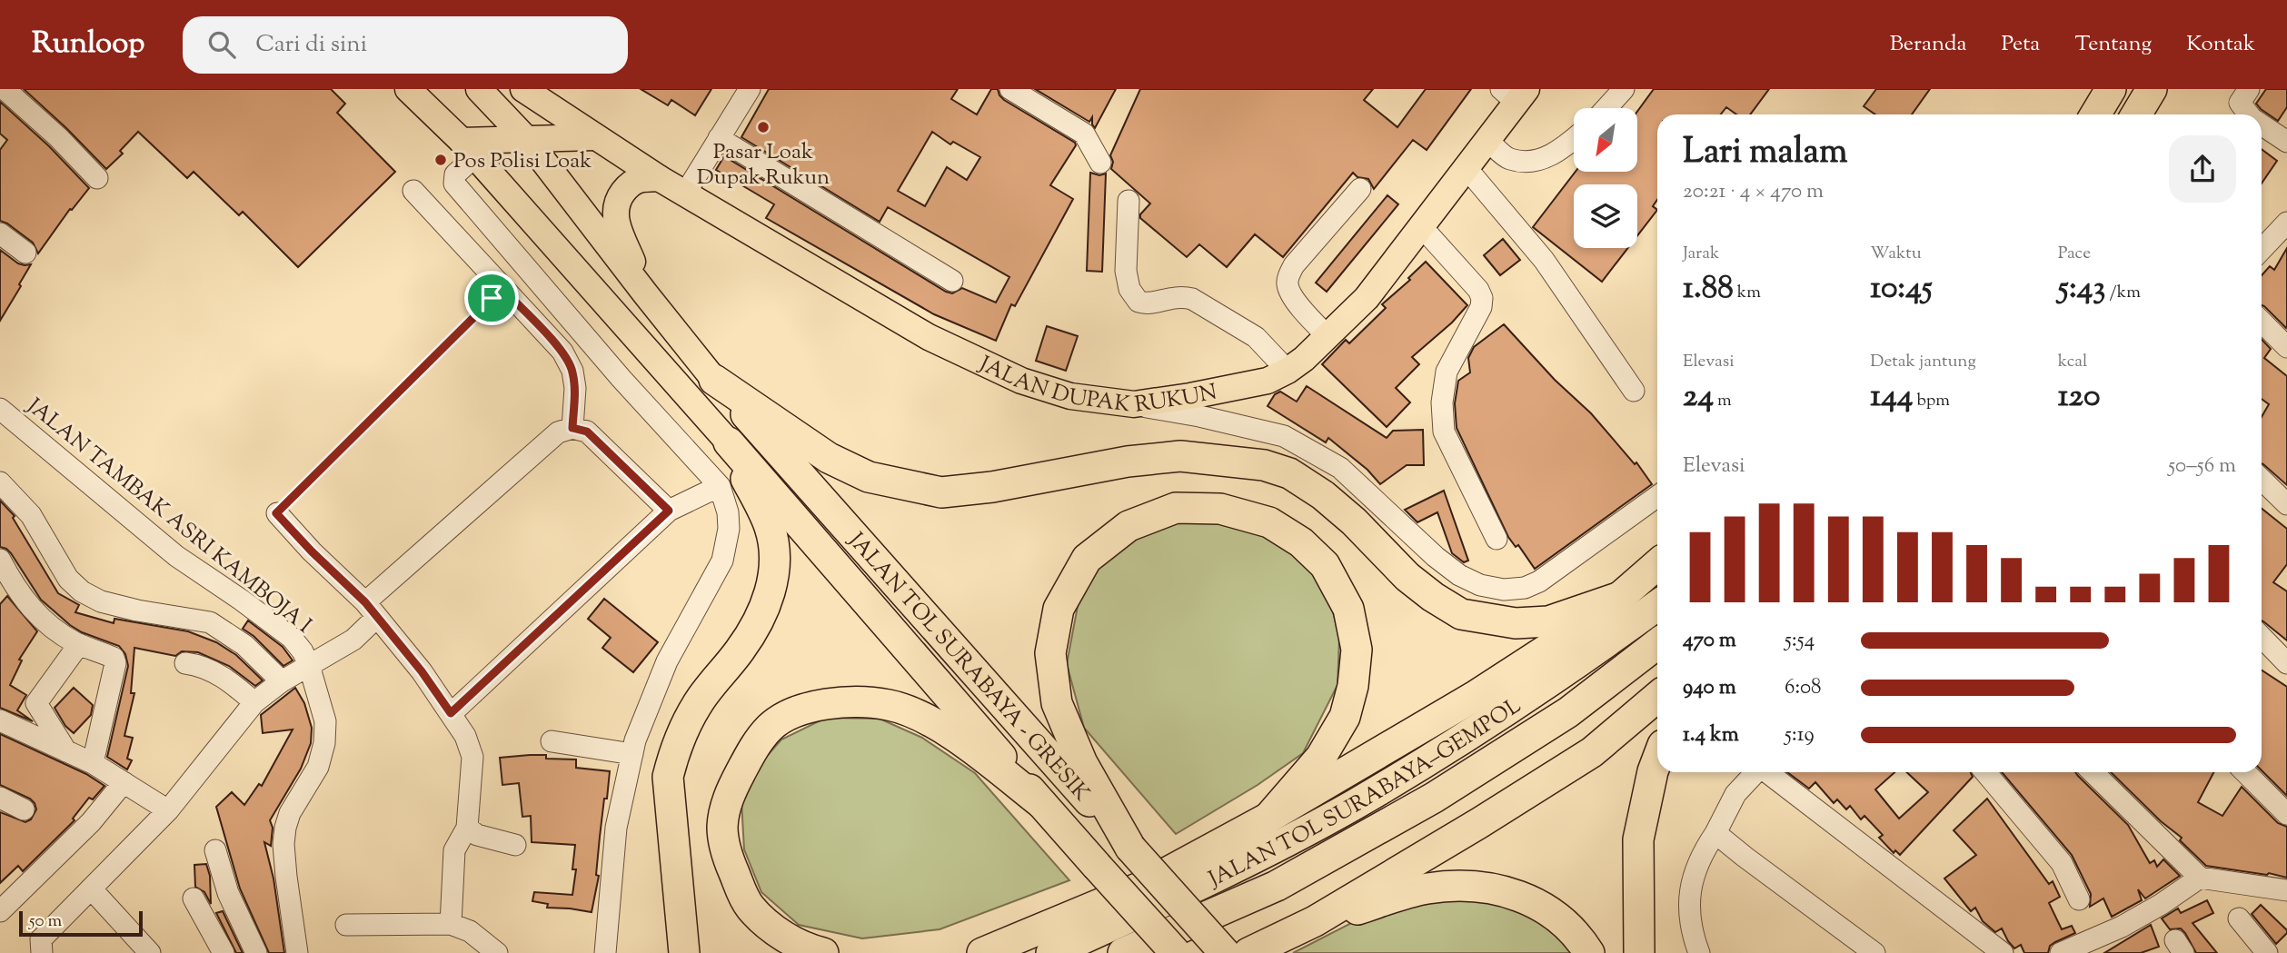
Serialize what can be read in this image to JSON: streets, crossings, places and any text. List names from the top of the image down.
{
  "streets": {
    "highway": ["JALAN TOL SURABAYA - GRESIK", "JALAN TOL SURABAYA–GEMPOL"],
    "main road": ["JALAN DUPAK RUKUN"],
    "street": ["JALAN TAMBAK ASRI KAMBOJA I"]
  },
  "places": ["Pasar Loak Dupak Rukun", "Pos Polisi Loak"],
  "scale_bar": "50 m",
  "north": "bottom left",
  "page": {
    "header": "Runloop",
    "search": "Cari di sini",
    "nav": [
      "Beranda",
      "Peta",
      "Tentang",
      "Kontak"
    ],
    "heading": ["Lari malam", "20:21 · 4 × 470 m"],
    "stats": [
      ["Jarak", "1.88 km"],
      ["Waktu", "10:45"],
      ["Pace", "5:43 /km"],
      ["Elevasi", "24 m"],
      ["Detak jantung", "144 bpm"],
      ["kcal", "120"]
    ],
    "chart": ["Elevasi", "50–56 m"],
    "list": [
      {
        "name": "470 m",
        "note": "5:54"
      },
      {
        "name": "940 m",
        "note": "6:08"
      },
      {
        "name": "1.4 km",
        "note": "5:19"
      }
    ],
    "scale": "50 m"
  }
}
